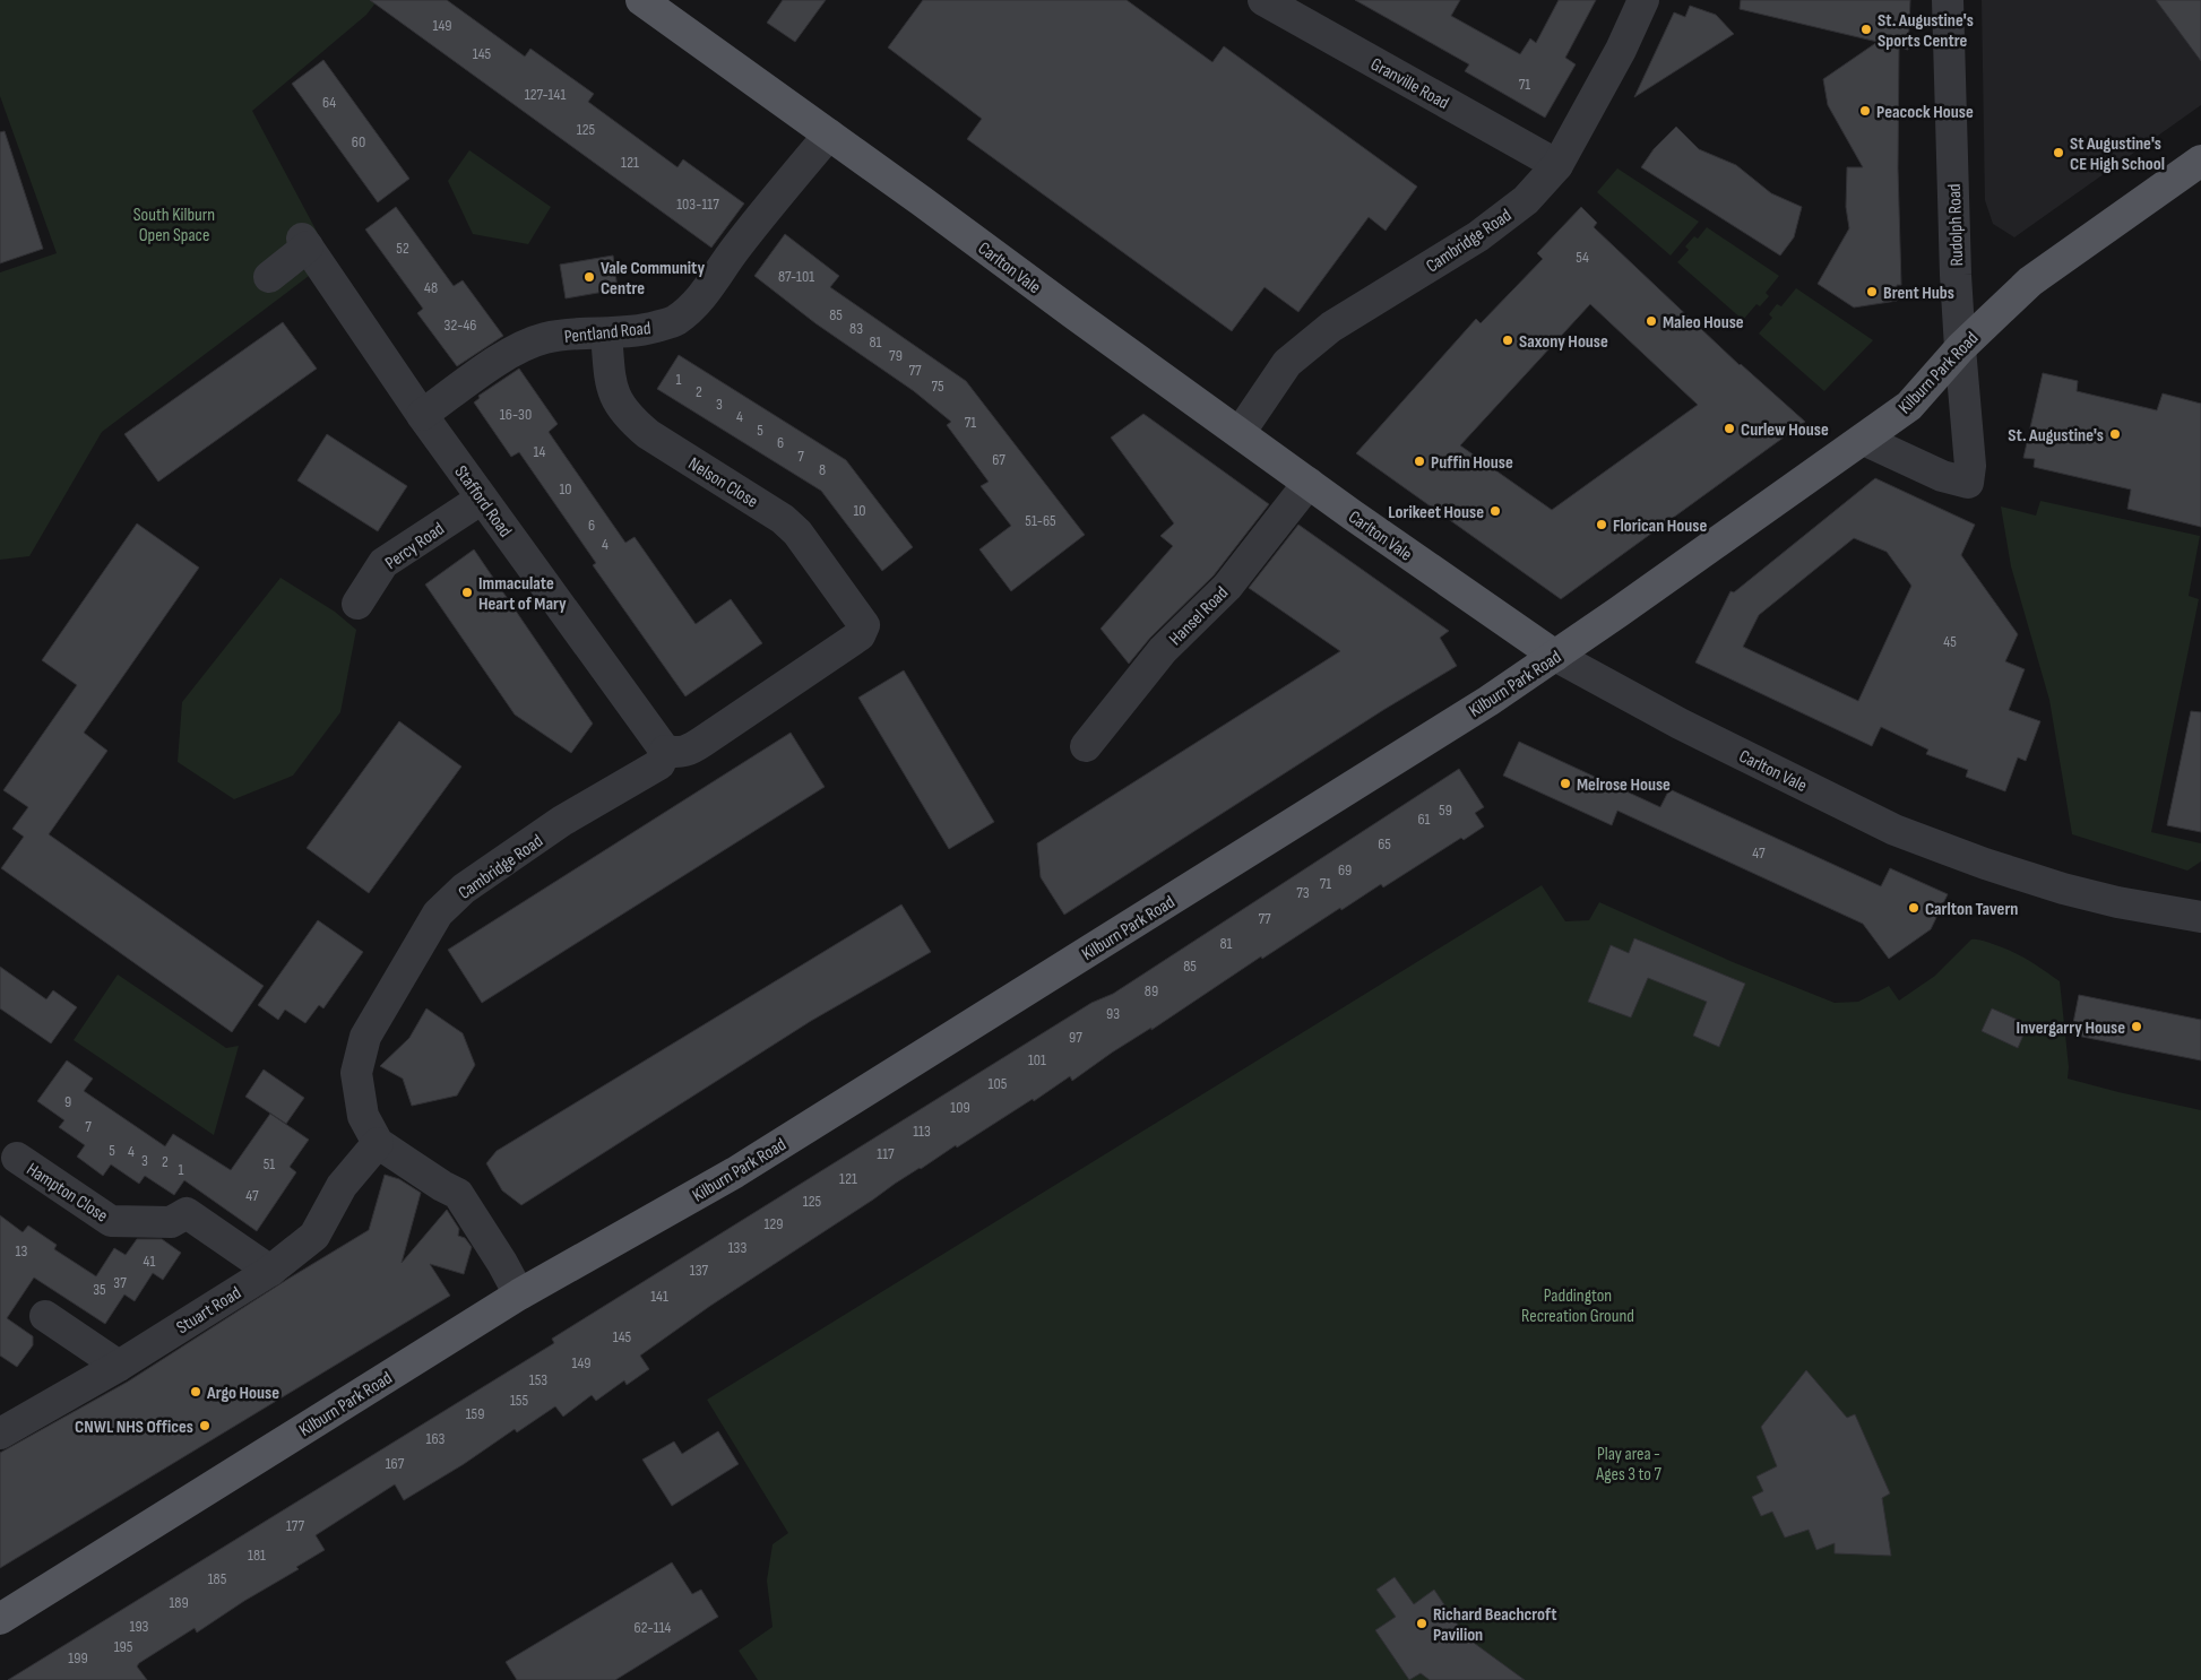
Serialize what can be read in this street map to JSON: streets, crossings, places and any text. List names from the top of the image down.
{
  "streets": {
    "main road": ["Carlton Vale", "Kilburn Park Road"],
    "street": [
      "Granville Road",
      "Rudolph Road",
      "Cambridge Road",
      "Pentland Road",
      "Nelson Close",
      "Stafford Road",
      "Percy Road",
      "Hansel Road",
      "Hampton Close",
      "Stuart Road"
    ]
  },
  "crossings": [
    ["Granville Road", "Cambridge Road"],
    ["Rudolph Road", "Kilburn Park Road"],
    ["Cambridge Road", "Carlton Vale"],
    ["Cambridge Road", "Nelson Close"],
    ["Cambridge Road", "Stafford Road"],
    ["Cambridge Road", "Stuart Road"],
    ["Carlton Vale", "Pentland Road"],
    ["Carlton Vale", "Kilburn Park Road"],
    ["Carlton Vale", "Hansel Road"],
    ["Pentland Road", "Nelson Close"],
    ["Pentland Road", "Stafford Road"],
    ["Nelson Close", "Stafford Road"],
    ["Stafford Road", "Percy Road"],
    ["Hampton Close", "Stuart Road"]
  ],
  "parks": ["South Kilburn Open Space", "Paddington Recreation Ground", "Play area - Ages 3 to 7"],
  "places": [
    "St. Augustine's Sports Centre",
    "Peacock House",
    "St Augustine's CE High School",
    "Vale Community Centre",
    "Brent Hubs",
    "Maleo House",
    "Saxony House",
    "Curlew House",
    "St. Augustine's",
    "Puffin House",
    "Lorikeet House",
    "Florican House",
    "Immaculate Heart of Mary",
    "Melrose House",
    "Carlton Tavern",
    "Invergarry House",
    "Argo House",
    "CNWL NHS Offices",
    "Richard Beachcroft Pavilion"
  ],
  "house_numbers": [
    "149",
    "145",
    "71",
    "127-141",
    "64",
    "125",
    "60",
    "121",
    "103-117",
    "52",
    "54",
    "87-101",
    "48",
    "85",
    "32-46",
    "83",
    "81",
    "79",
    "77",
    "1",
    "75",
    "2",
    "3",
    "16-30",
    "4",
    "71",
    "5",
    "6",
    "14",
    "7",
    "67",
    "8",
    "10",
    "10",
    "51-65",
    "6",
    "4",
    "45",
    "59",
    "61",
    "65",
    "47",
    "69",
    "71",
    "73",
    "77",
    "81",
    "85",
    "89",
    "93",
    "97",
    "101",
    "105",
    "9",
    "109",
    "7",
    "113",
    "5",
    "4",
    "117",
    "3",
    "2",
    "51",
    "1",
    "121",
    "47",
    "125",
    "129",
    "133",
    "13",
    "41",
    "137",
    "37",
    "35",
    "141",
    "145",
    "149",
    "153",
    "155",
    "159",
    "163",
    "167",
    "177",
    "181",
    "185",
    "189",
    "193",
    "62-114",
    "195",
    "199"
  ]
}
